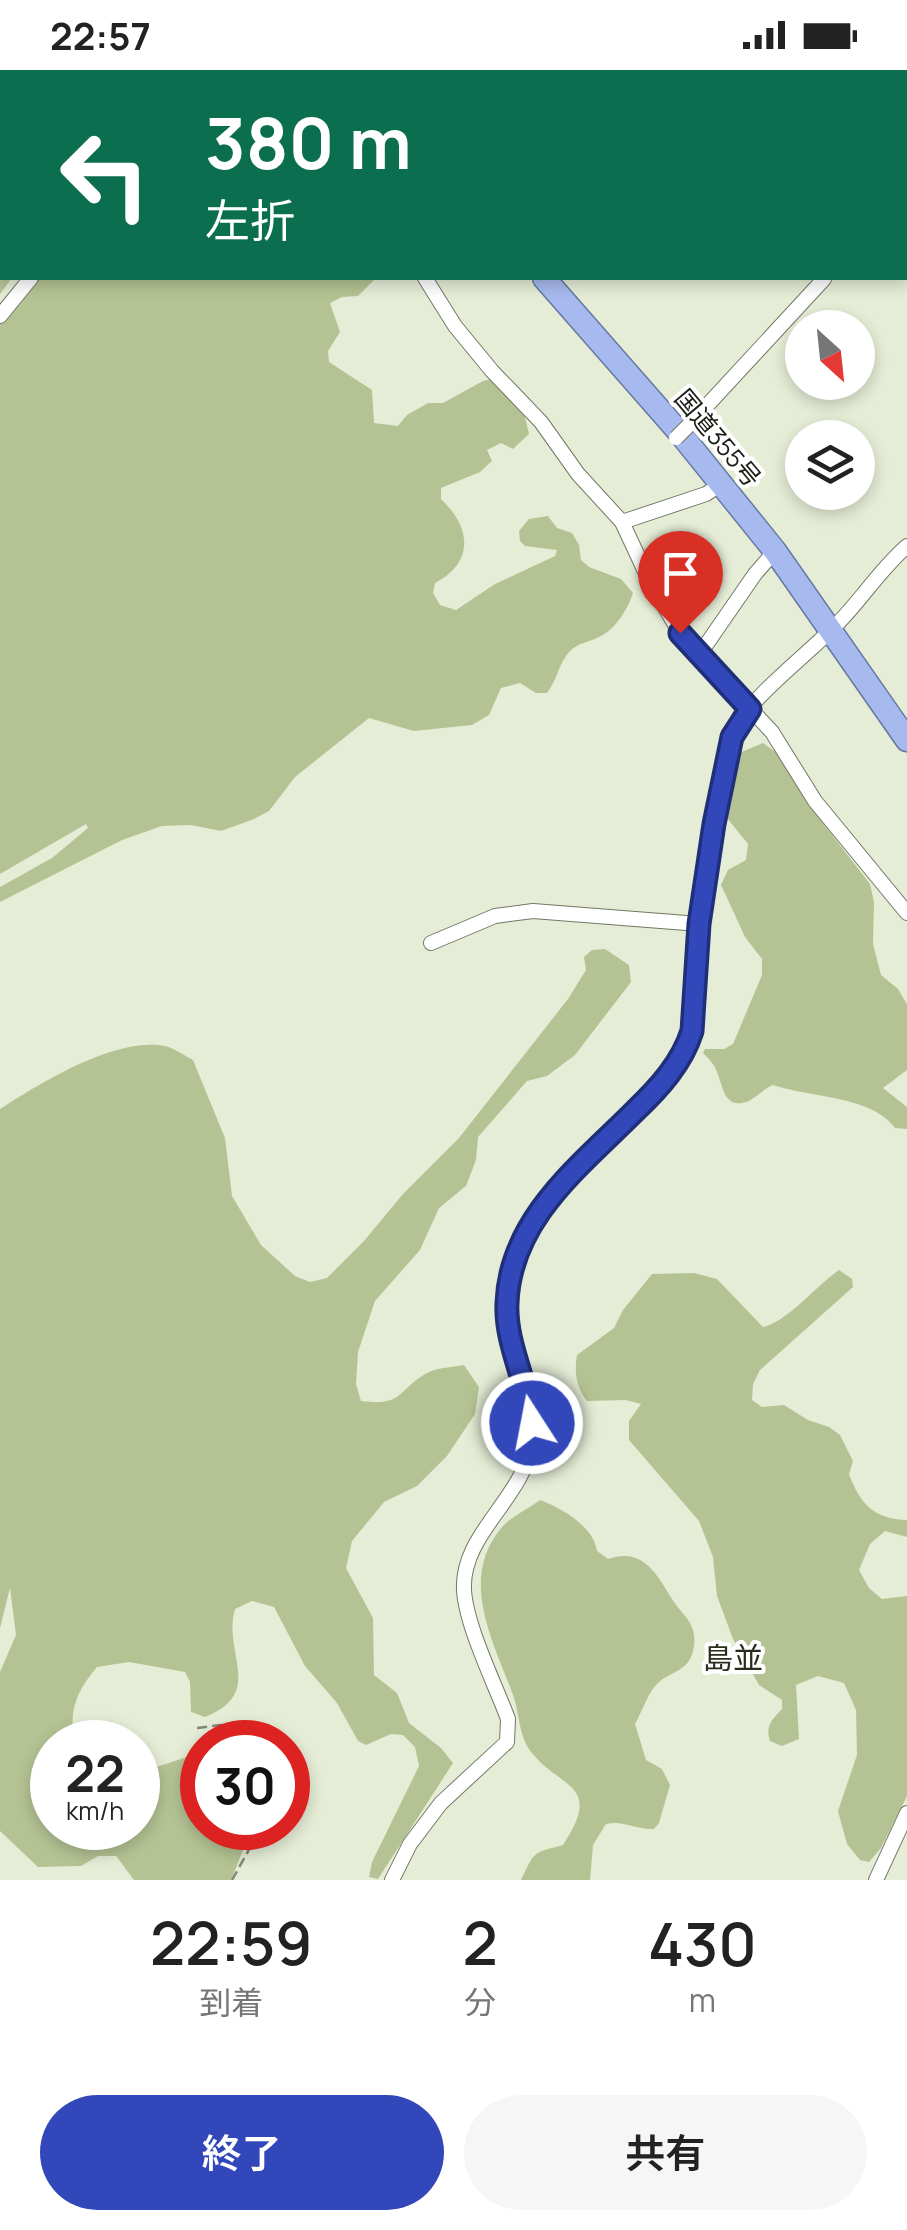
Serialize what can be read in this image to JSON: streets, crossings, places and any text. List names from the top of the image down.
{
  "streets": {
    "highway": ["国道355号"]
  },
  "districts": ["島並"],
  "north": "bottom right",
  "page": {
    "status": "22:57",
    "turn": ["380 m", "左折"],
    "speed": "22 km/h",
    "limit": "30",
    "eta": [
      "22:59",
      "到着",
      "2",
      "分",
      "430",
      "m"
    ],
    "buttons": ["終了", "共有"]
  }
}
